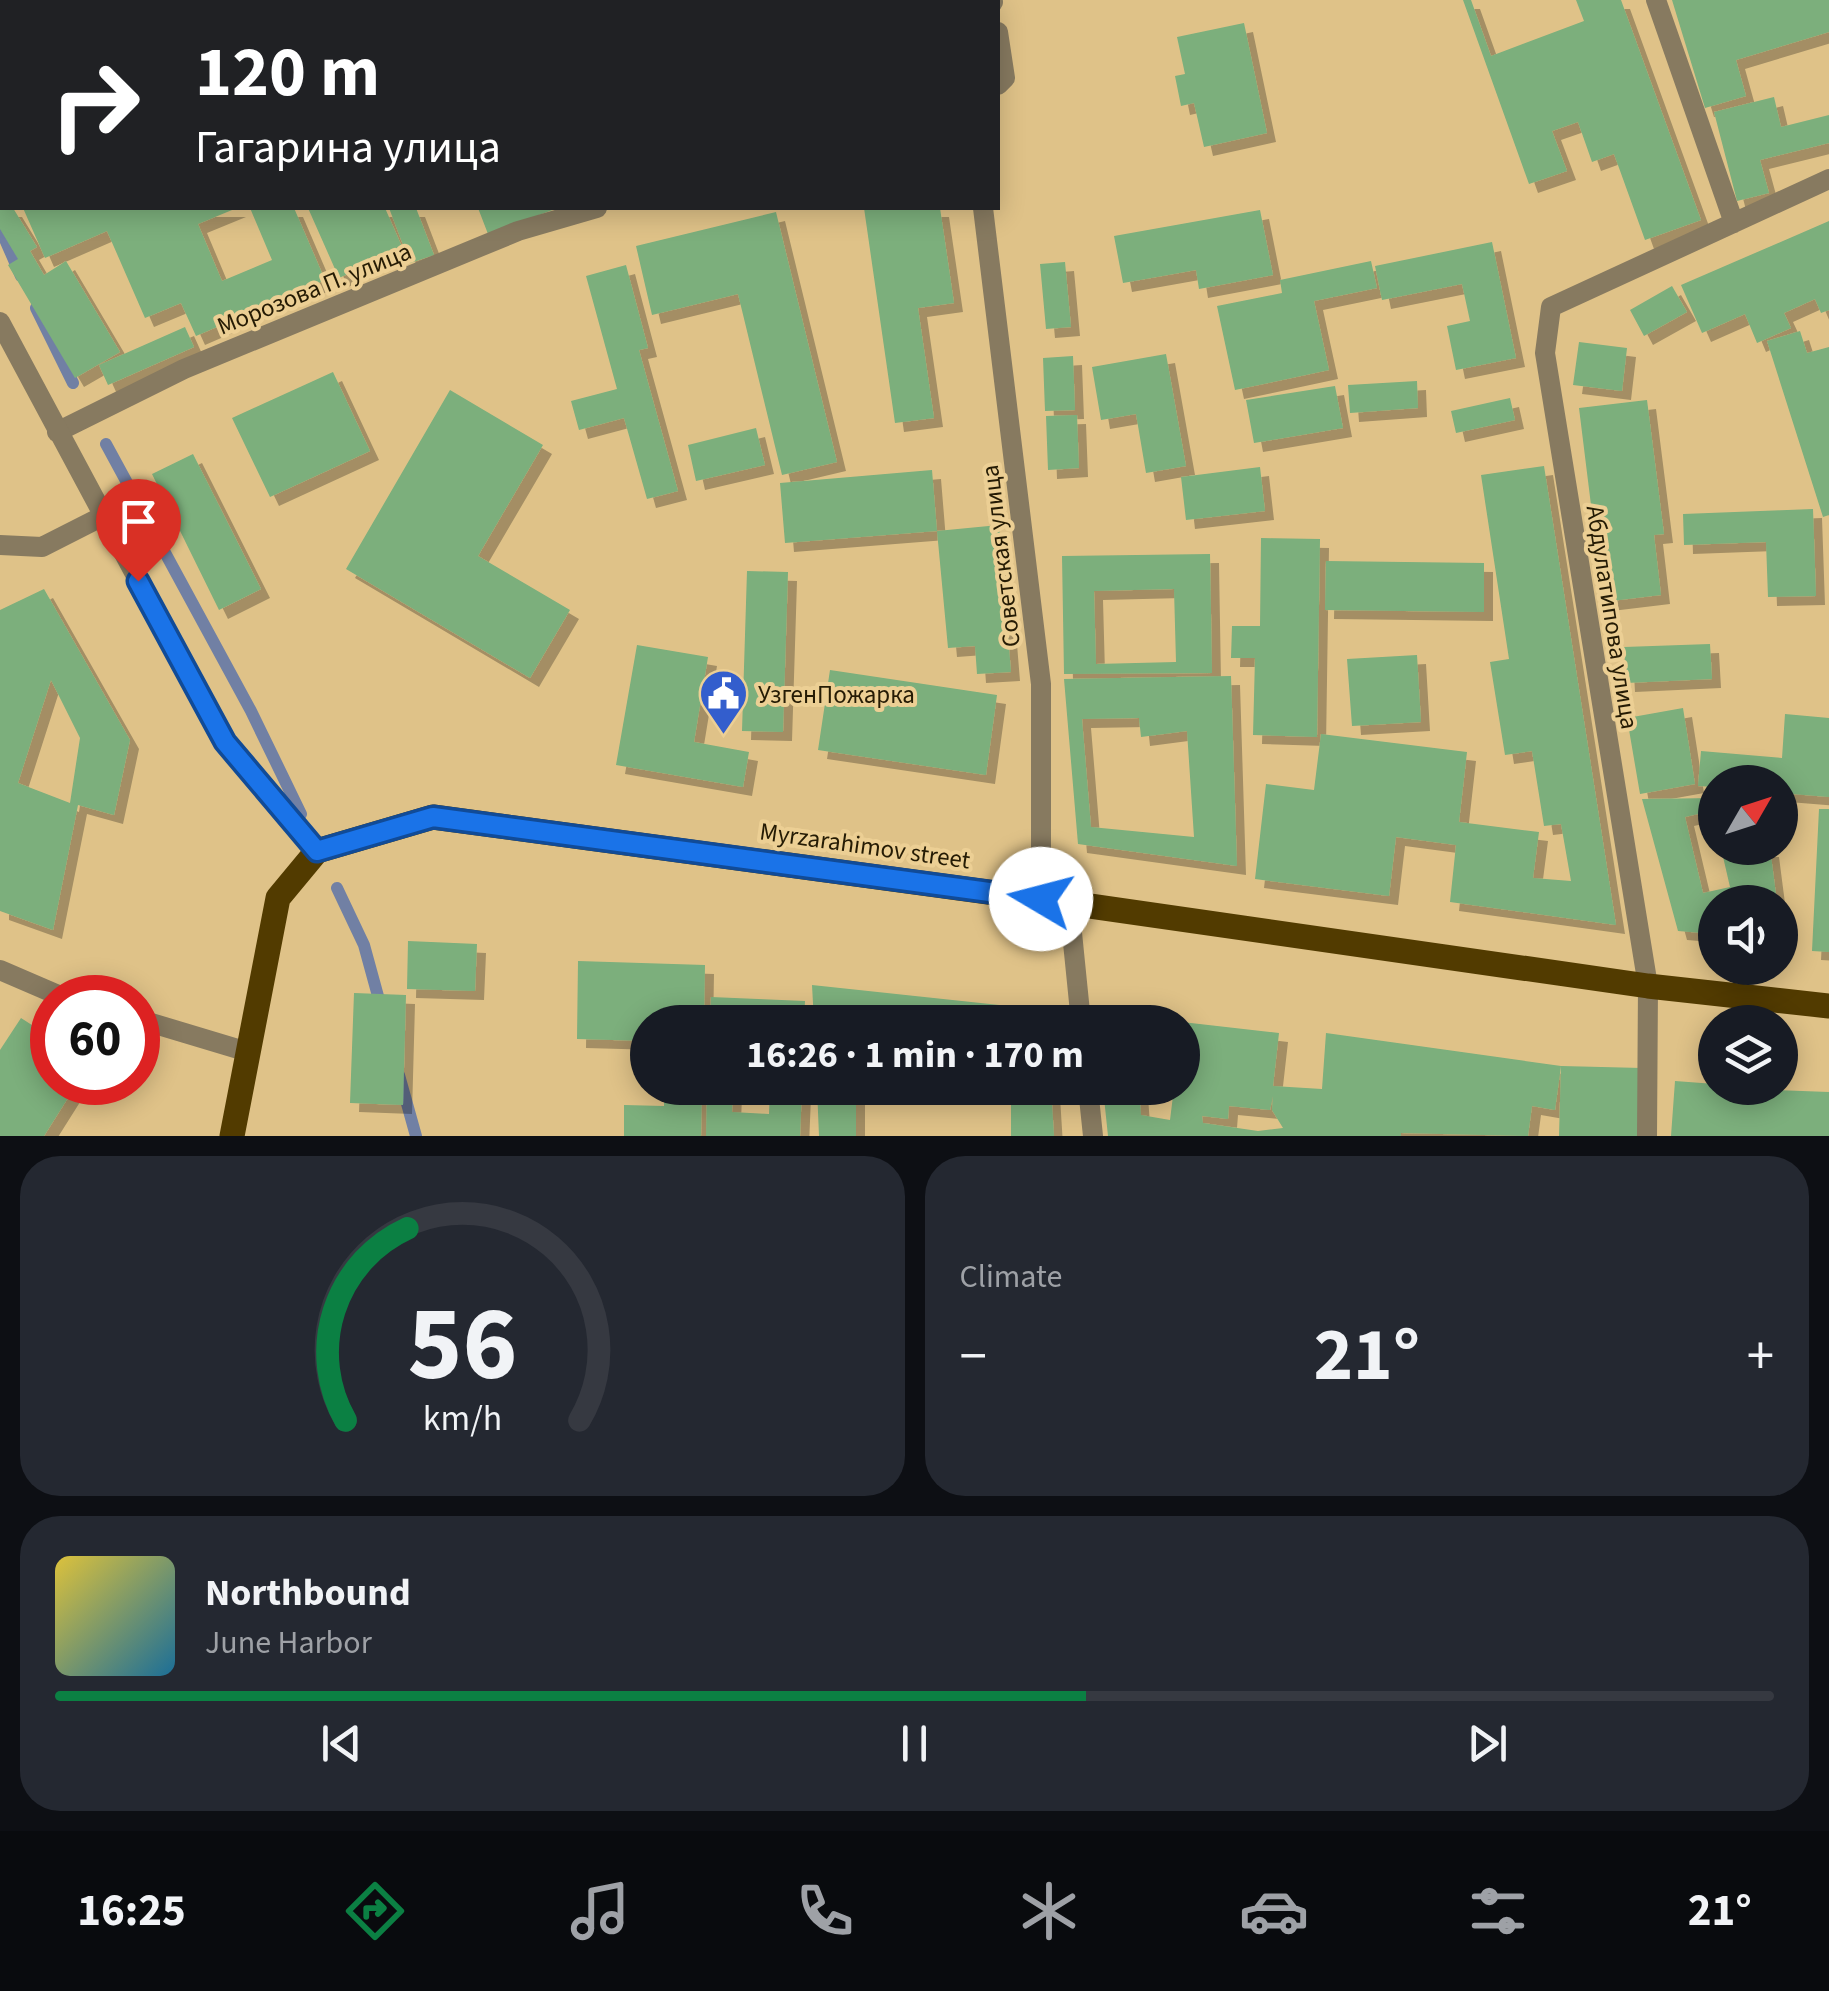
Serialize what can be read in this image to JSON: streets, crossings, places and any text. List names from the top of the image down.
{
  "streets": {
    "main road": ["Myrzarahimov street"],
    "street": ["Морозова П. улица", "Советская улица", "Абдулатипова улица"]
  },
  "crossings": [
    ["Советская улица", "Myrzarahimov street"],
    ["Абдулатипова улица", "Myrzarahimov street"]
  ],
  "places": {
    "public building": ["УзгенПожарка"]
  },
  "north": "top right",
  "page": {
    "turn": ["120 m", "Гагарина улица"],
    "limit": "60",
    "trip": "16:26 · 1 min · 170 m",
    "tile": "Climate",
    "heat": ["−", "21°", "+"],
    "song": ["Northbound", "June Harbor"],
    "tabs": ["16:25", "21°"],
    "gauge": ["56", "km/h"]
  }
}
